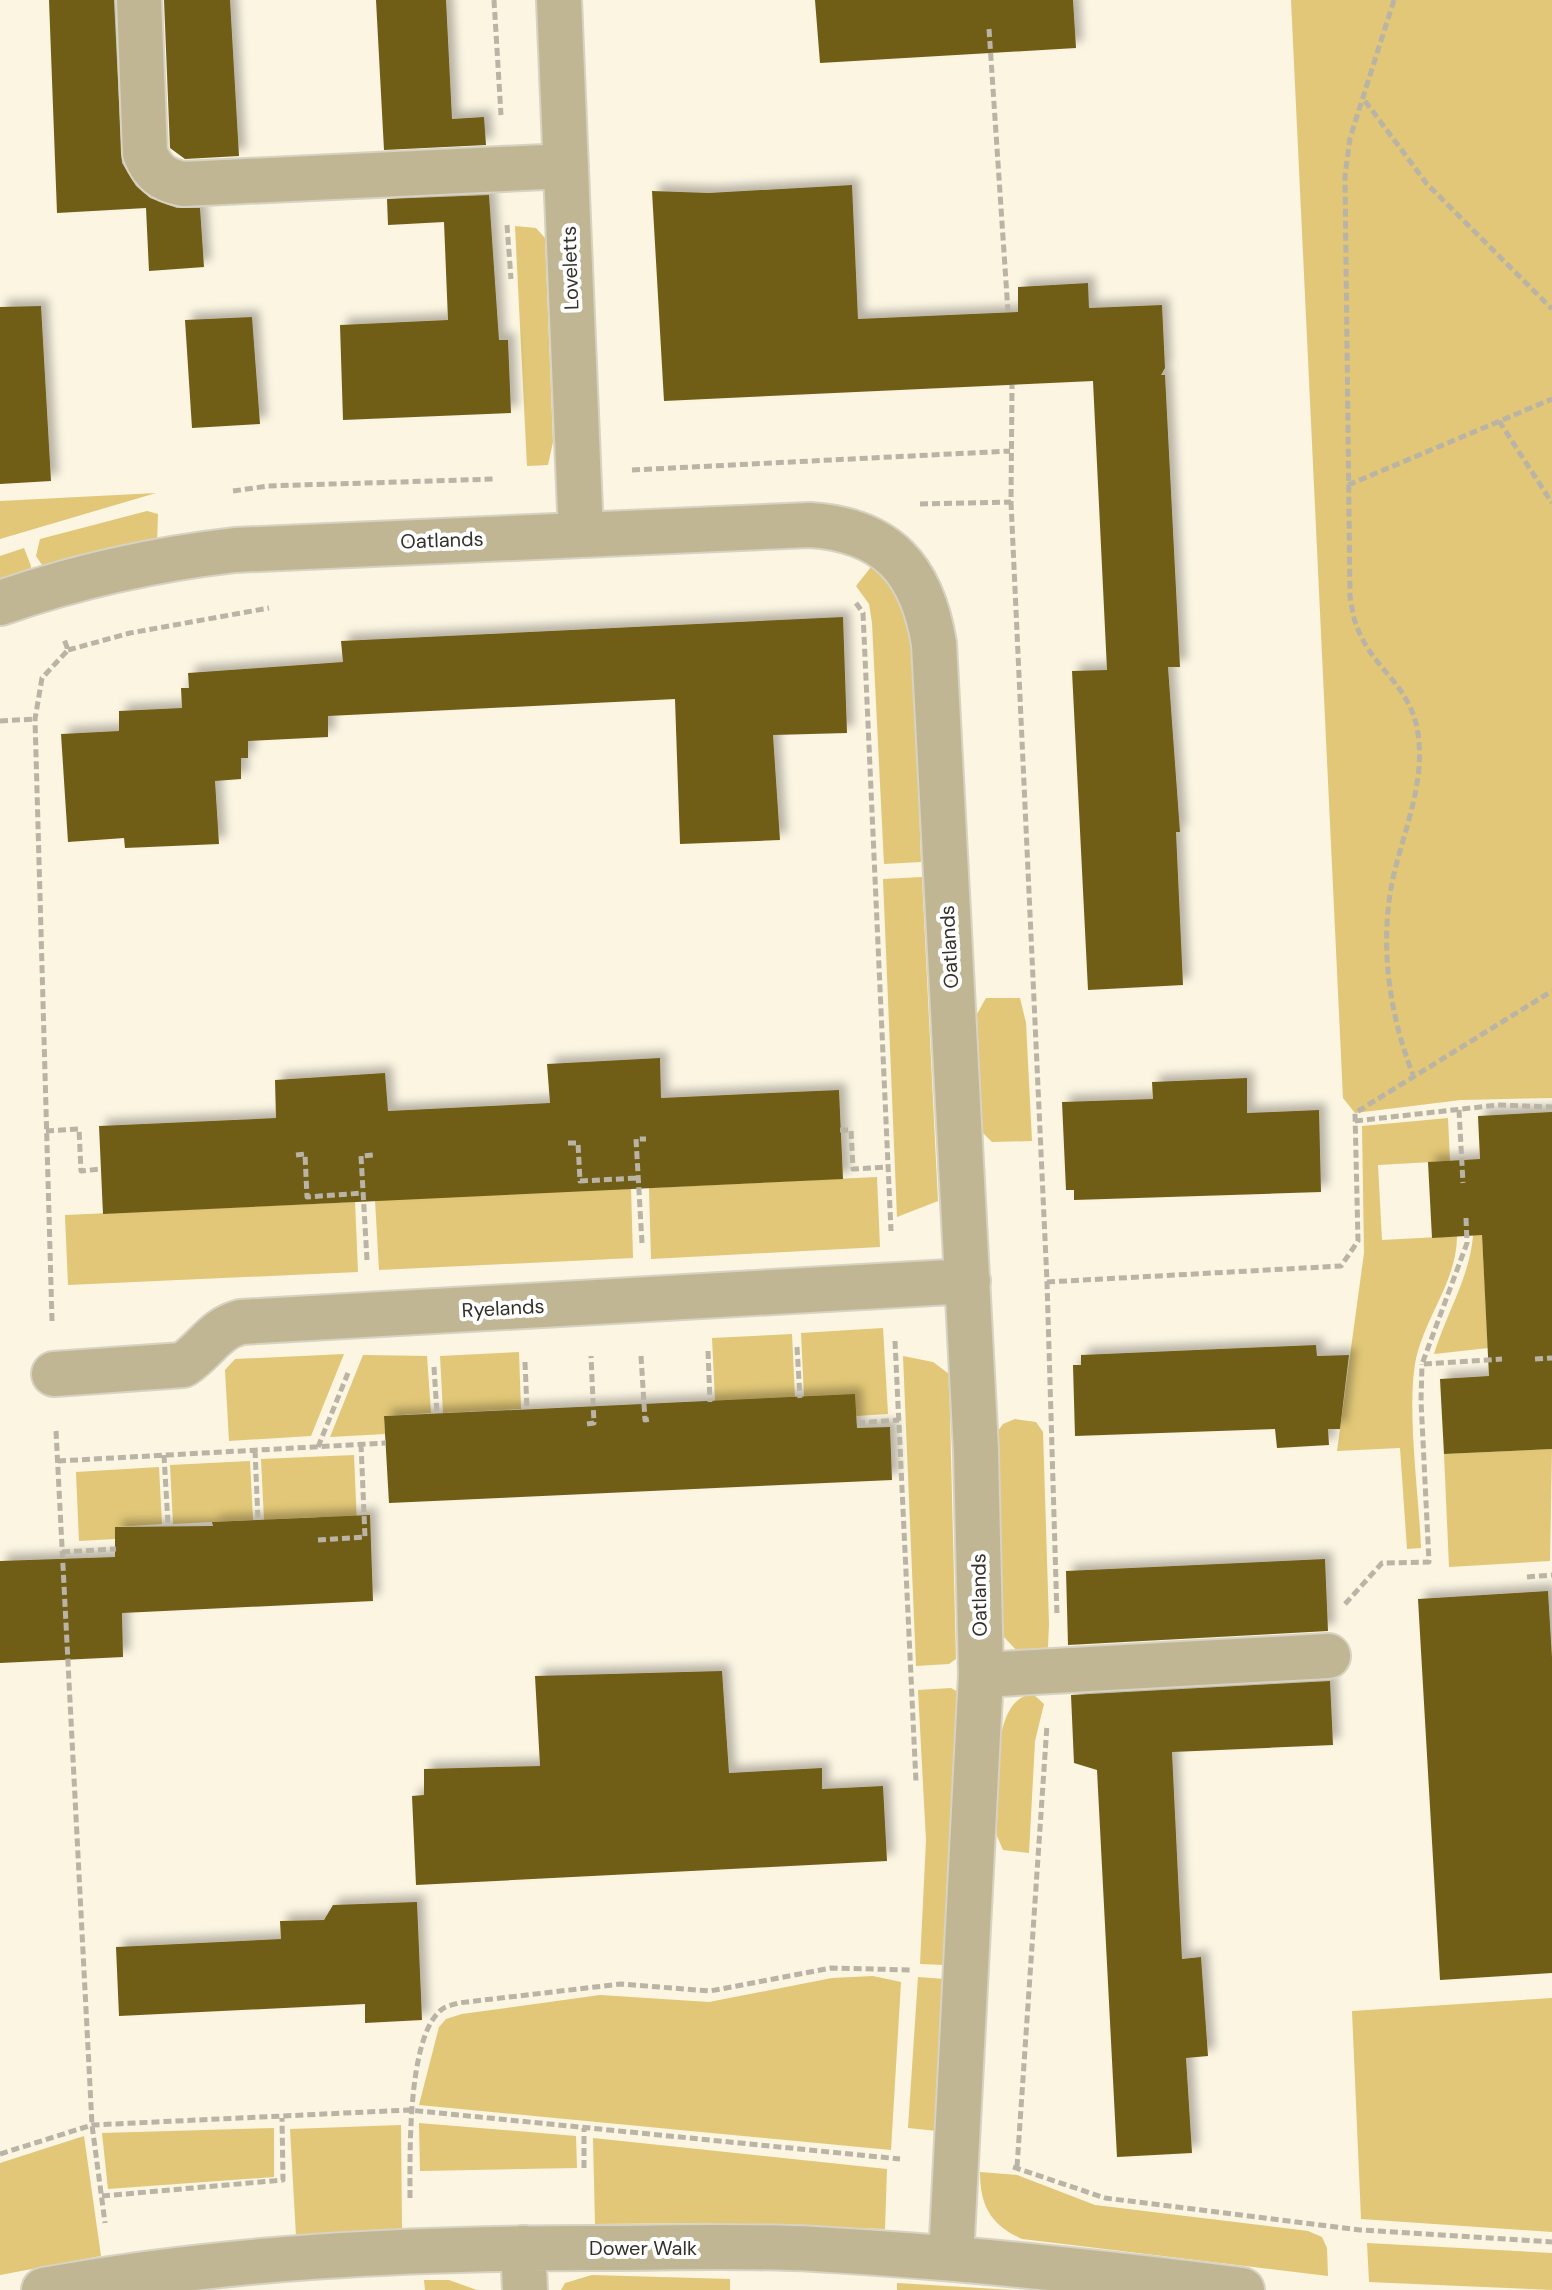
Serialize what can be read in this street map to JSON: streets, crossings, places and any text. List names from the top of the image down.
{
  "streets": {
    "street": [
      "Loveletts",
      "Oatlands",
      "Ryelands",
      "Dower Walk"
    ]
  },
  "crossings": [
    ["Loveletts", "Oatlands"],
    ["Oatlands", "Ryelands"],
    ["Oatlands", "Dower Walk"]
  ]
}
